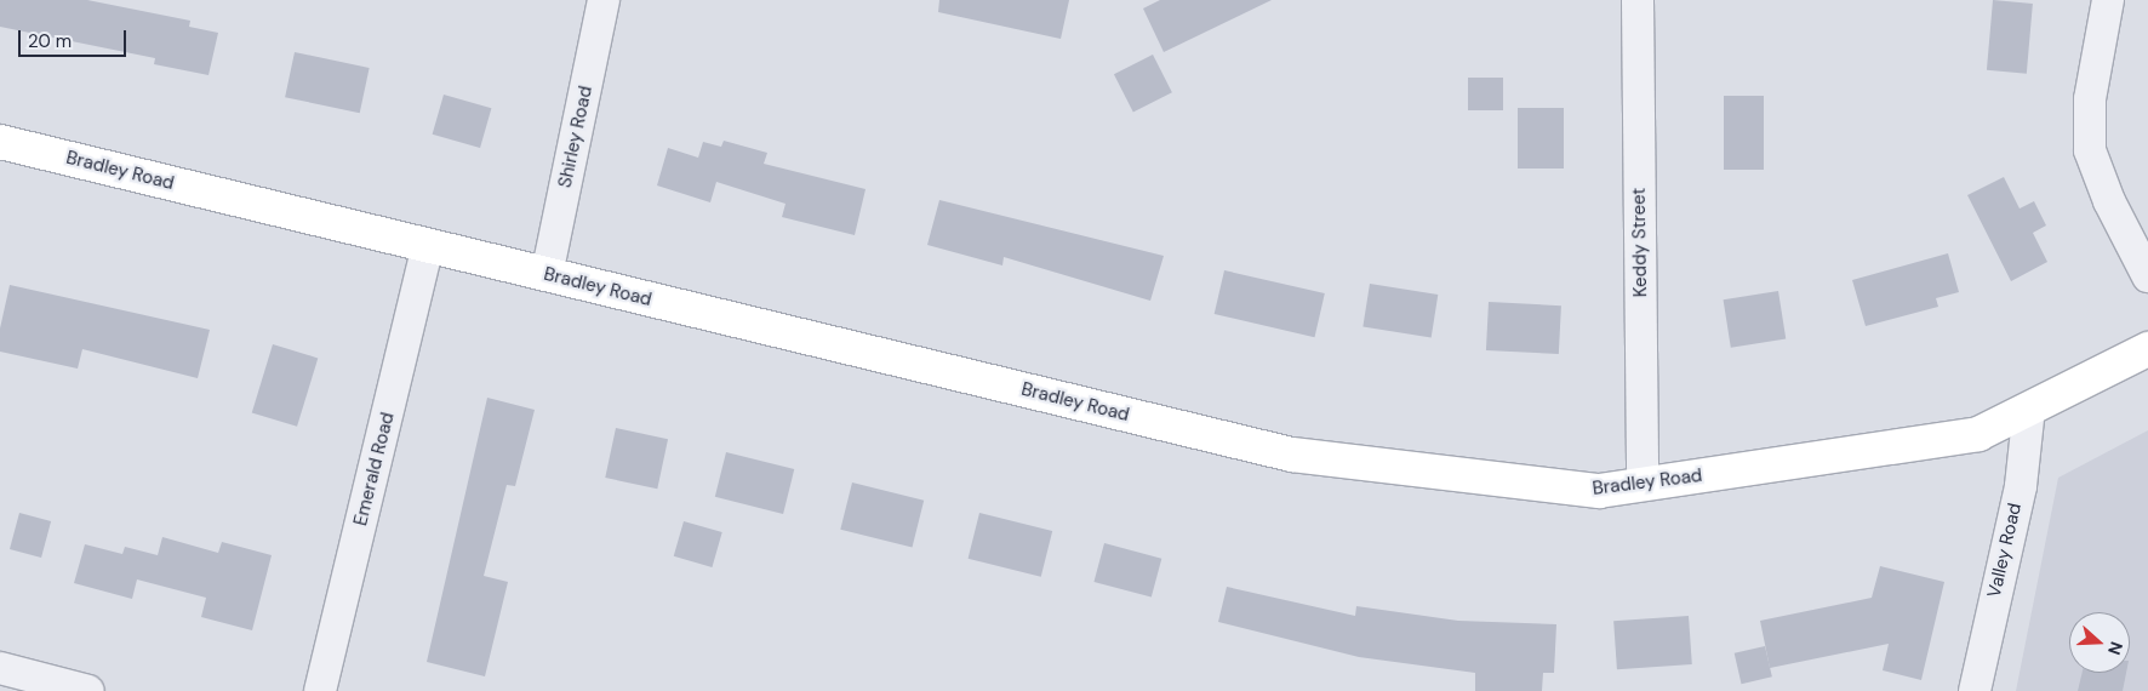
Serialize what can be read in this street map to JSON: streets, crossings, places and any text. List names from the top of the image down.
{
  "streets": {
    "main road": ["Bradley Road"],
    "street": [
      "Shirley Road",
      "Keddy Street",
      "Emerald Road",
      "Valley Road"
    ]
  },
  "crossings": [
    ["Shirley Road", "Bradley Road"],
    ["Bradley Road", "Keddy Street"],
    ["Bradley Road", "Emerald Road"],
    ["Bradley Road", "Valley Road"]
  ],
  "scale_bar": "20 m",
  "north": "right"
}
